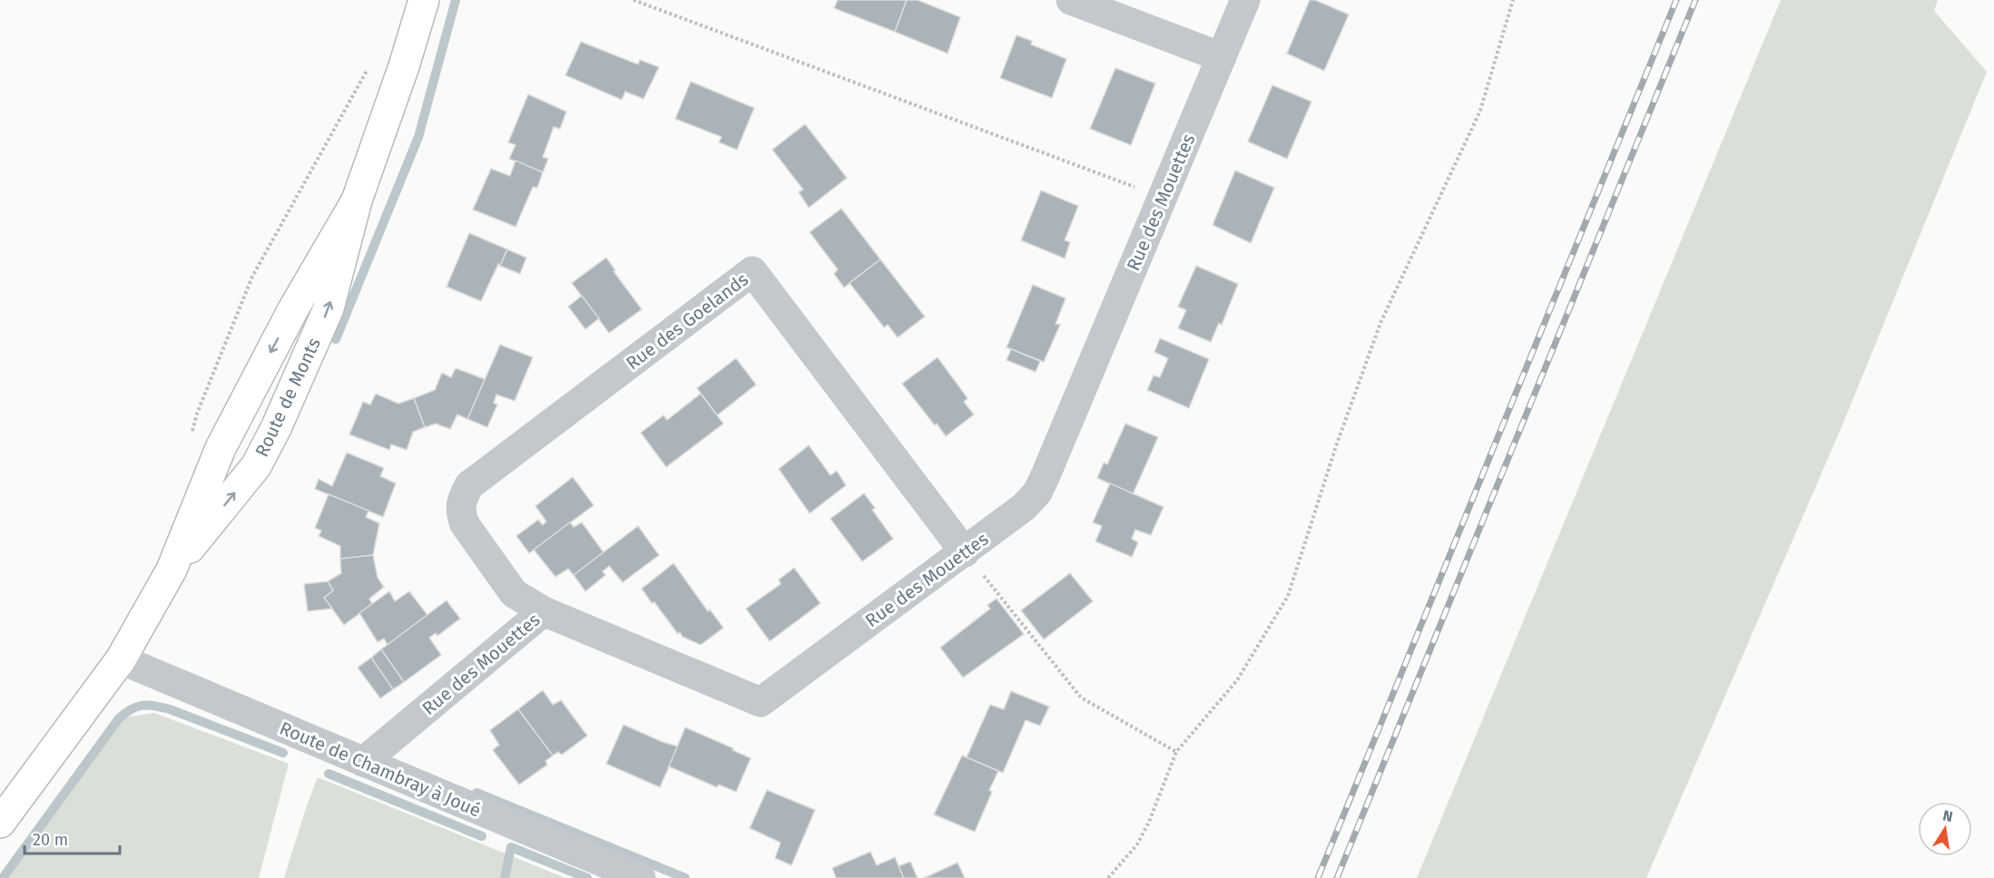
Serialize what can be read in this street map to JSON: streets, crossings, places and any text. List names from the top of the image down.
{
  "streets": {
    "main road": ["Route de Monts"],
    "street": ["Rue des Mouettes", "Rue des Goelands", "Route de Chambray à Joué"]
  },
  "crossings": [
    ["Rue des Mouettes", "Rue des Goelands"],
    ["Rue des Mouettes", "Route de Chambray à Joué"],
    ["Route de Monts", "Route de Chambray à Joué"]
  ],
  "scale_bar": "20 m",
  "north": "top"
}
